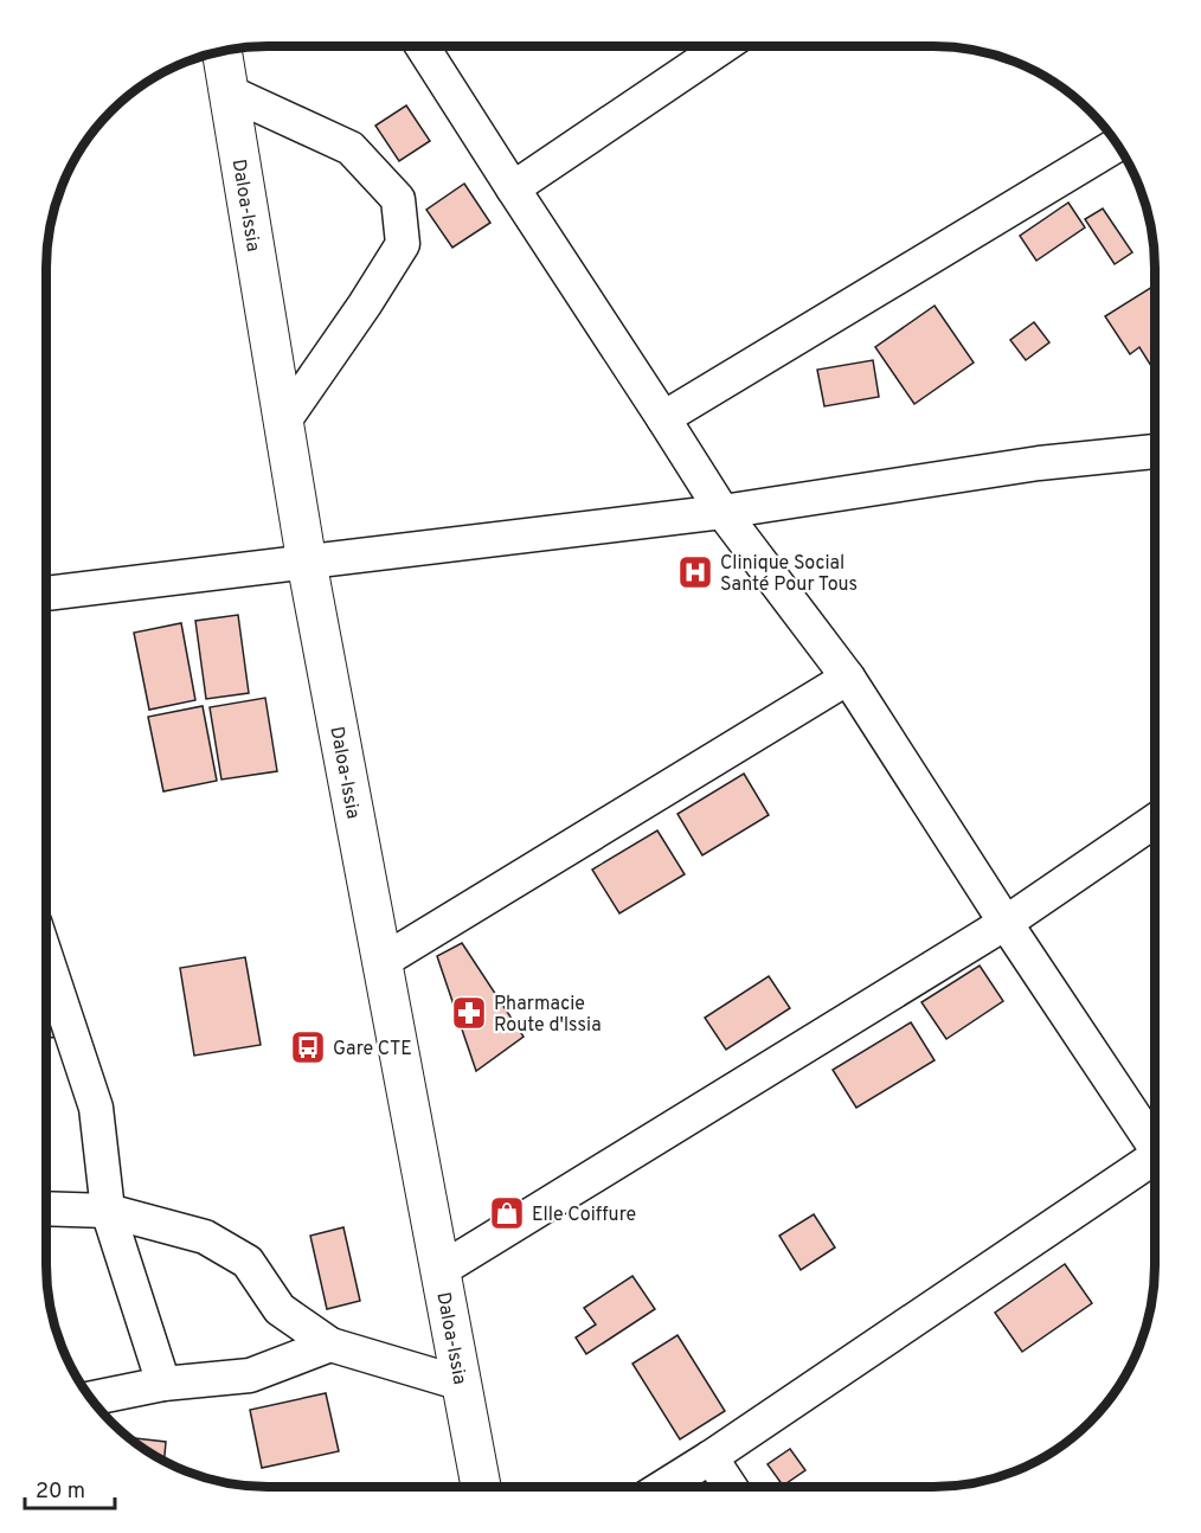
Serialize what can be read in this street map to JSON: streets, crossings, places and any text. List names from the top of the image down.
{
  "streets": {
    "main road": ["Daloa-Issia"]
  },
  "places": {
    "hospital": ["Clinique Social Santé Pour Tous"],
    "pharmacy": ["Pharmacie Route d'Issia"],
    "bus stop": ["Gare CTE"],
    "shop": ["Elle Coiffure"]
  },
  "scale_bar": "20 m"
}
